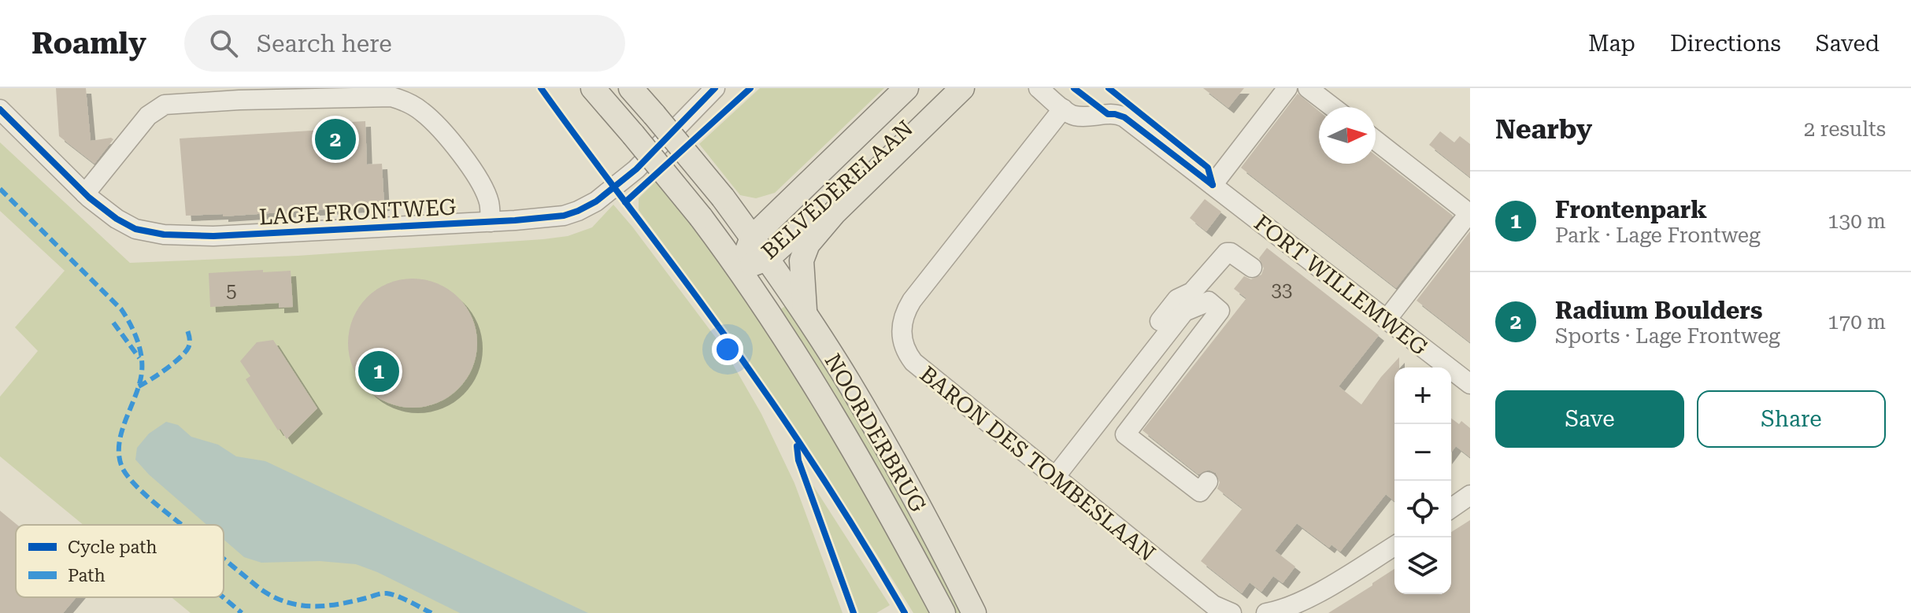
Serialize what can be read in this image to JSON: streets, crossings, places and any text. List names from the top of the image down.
{
  "streets": {
    "main road": ["BELVÉDÈRELAAN", "NOORDERBRUG"],
    "street": ["LAGE FRONTWEG", "FORT WILLEMWEG", "BARON DES TOMBESLAAN"]
  },
  "crossings": [
    ["BELVÉDÈRELAAN", "NOORDERBRUG"],
    ["FORT WILLEMWEG", "BARON DES TOMBESLAAN"]
  ],
  "house_numbers": ["33", "5"],
  "legend": ["Cycle path", "Path"],
  "north": "right",
  "page": {
    "header": "Roamly",
    "search": "Search here",
    "nav": ["Map", "Directions", "Saved"],
    "heading": ["Nearby", "2 results"],
    "pins": ["2", "1"],
    "list": [
      {
        "mark": "1",
        "name": "Frontenpark",
        "note": "Park · Lage Frontweg",
        "value": "130 m"
      },
      {
        "mark": "2",
        "name": "Radium Boulders",
        "note": "Sports · Lage Frontweg",
        "value": "170 m"
      }
    ],
    "map_buttons": ["+", "−"],
    "buttons": ["Save", "Share"]
  }
}
